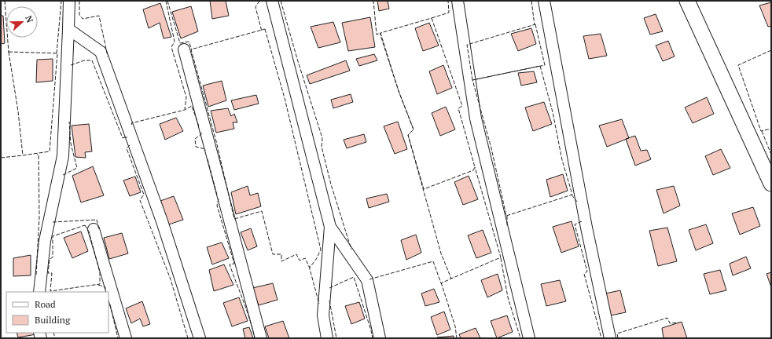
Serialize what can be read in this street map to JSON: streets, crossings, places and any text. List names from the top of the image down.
{
  "legend": ["Road", "Building"],
  "north": "right"
}
